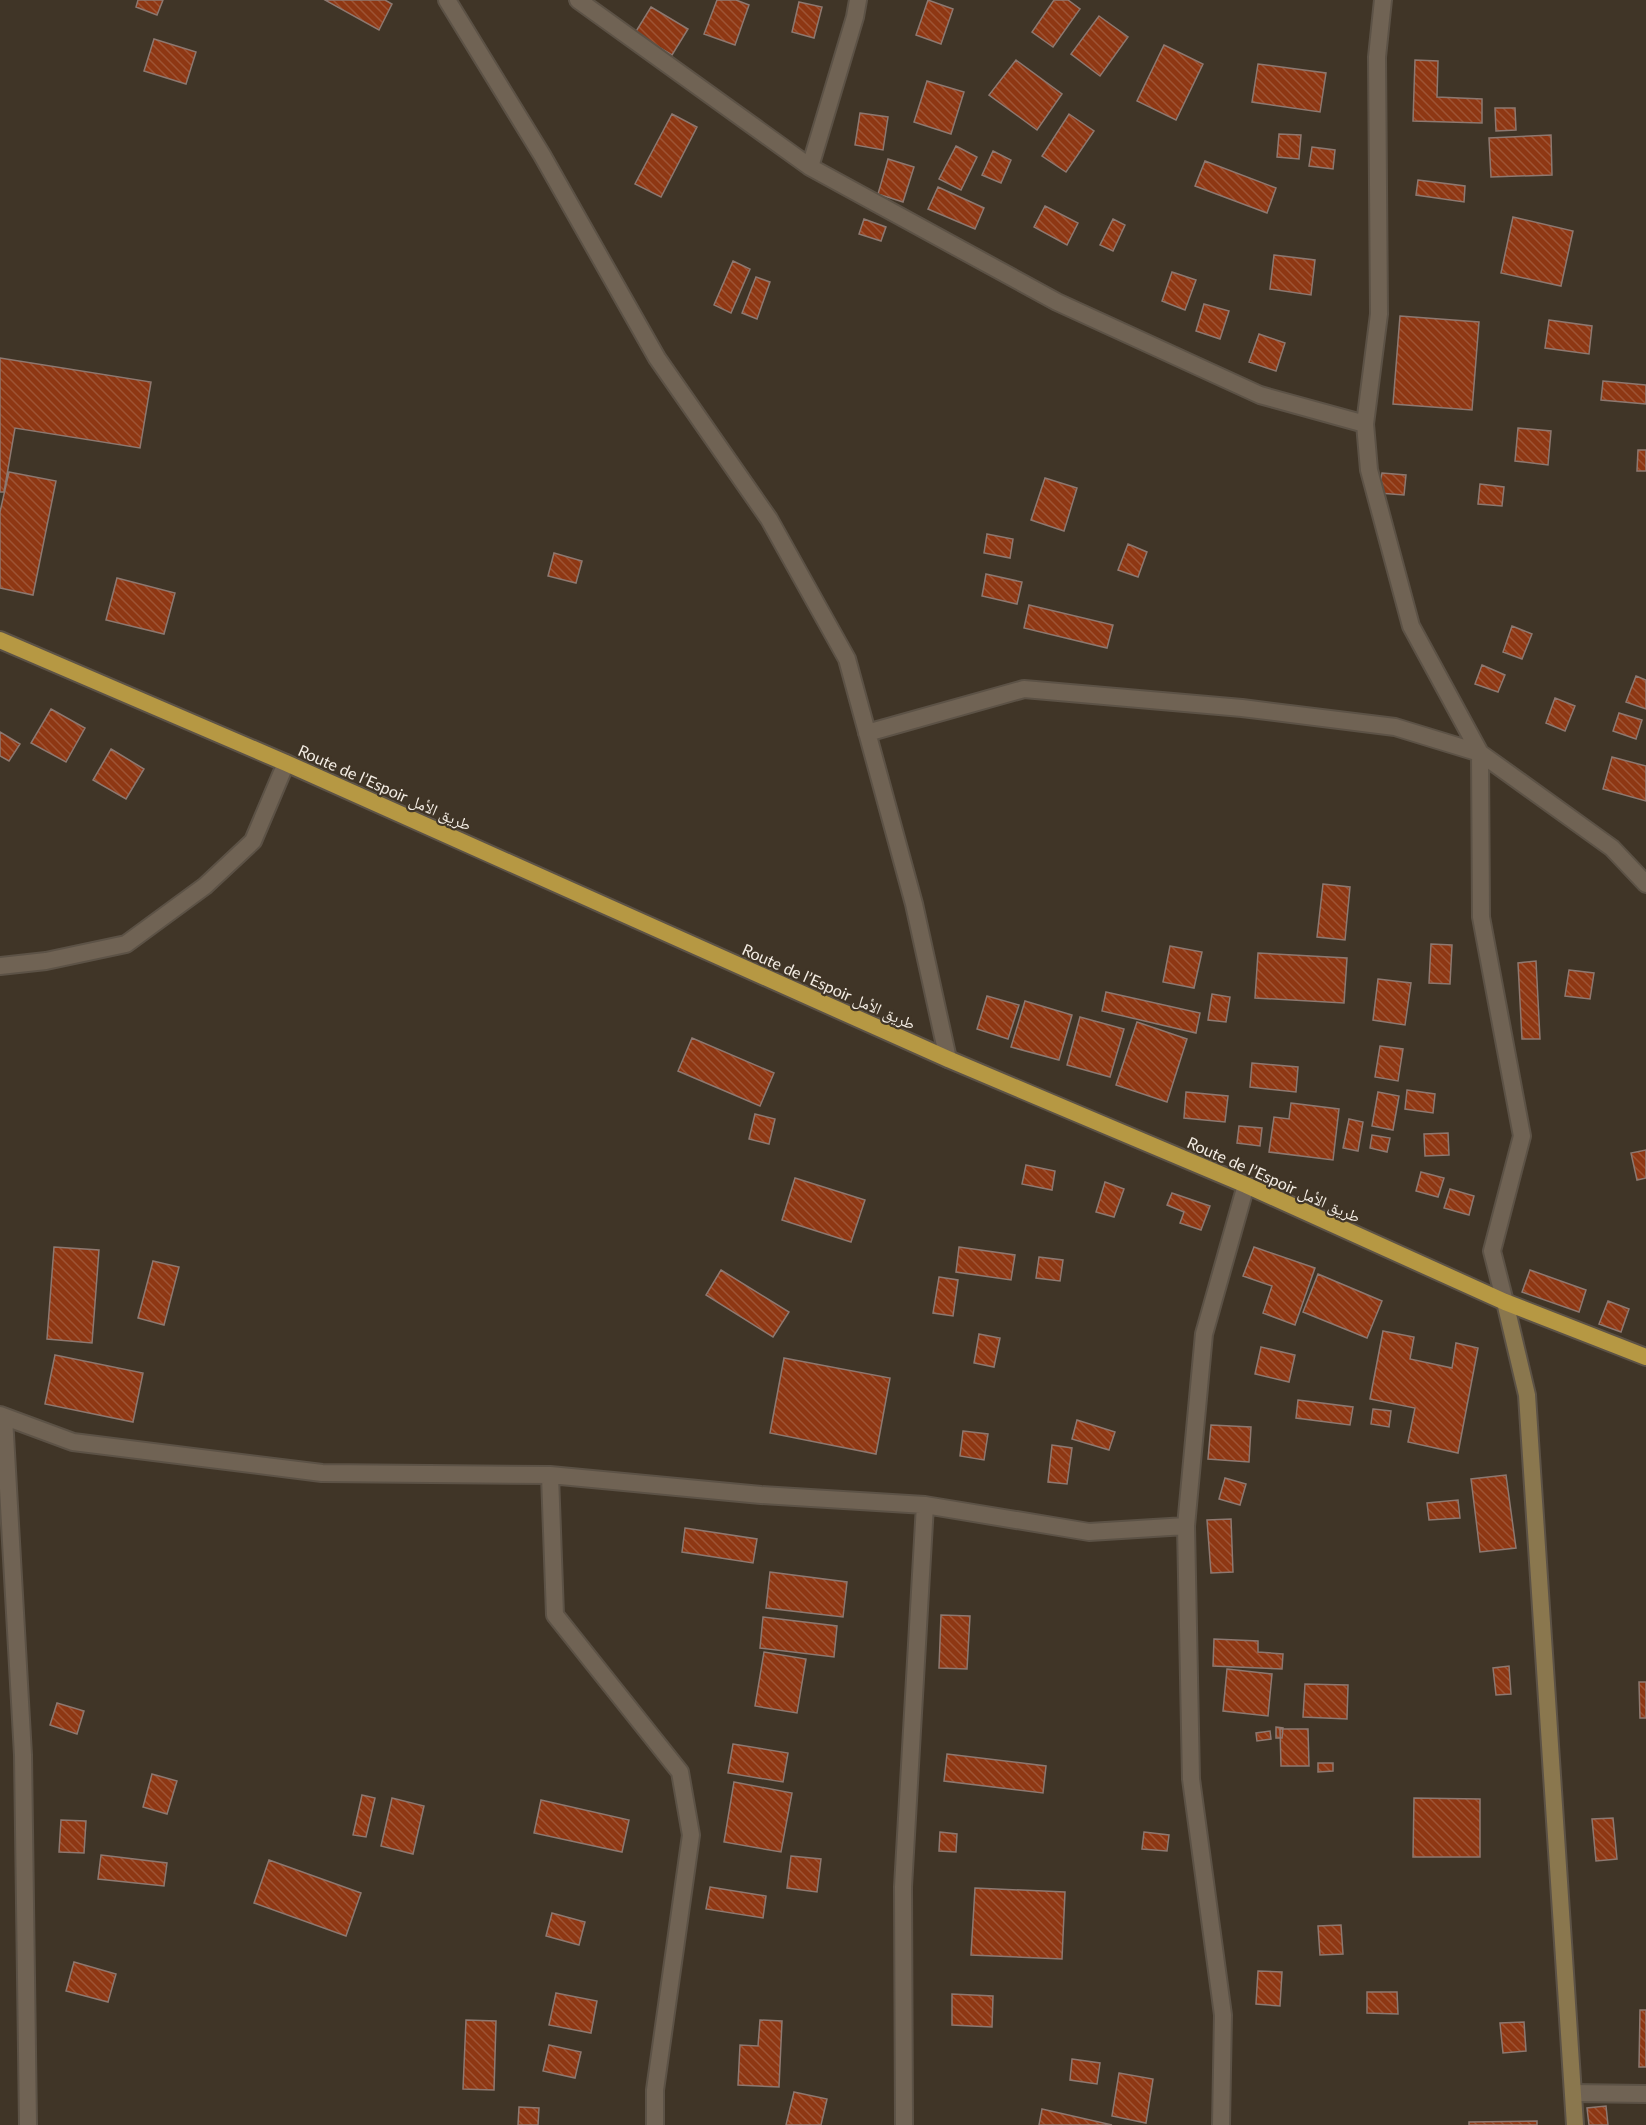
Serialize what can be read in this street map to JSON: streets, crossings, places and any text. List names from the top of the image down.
{
  "streets": {
    "highway": ["Route de l’Espoir طريق الأمل"]
  }
}
